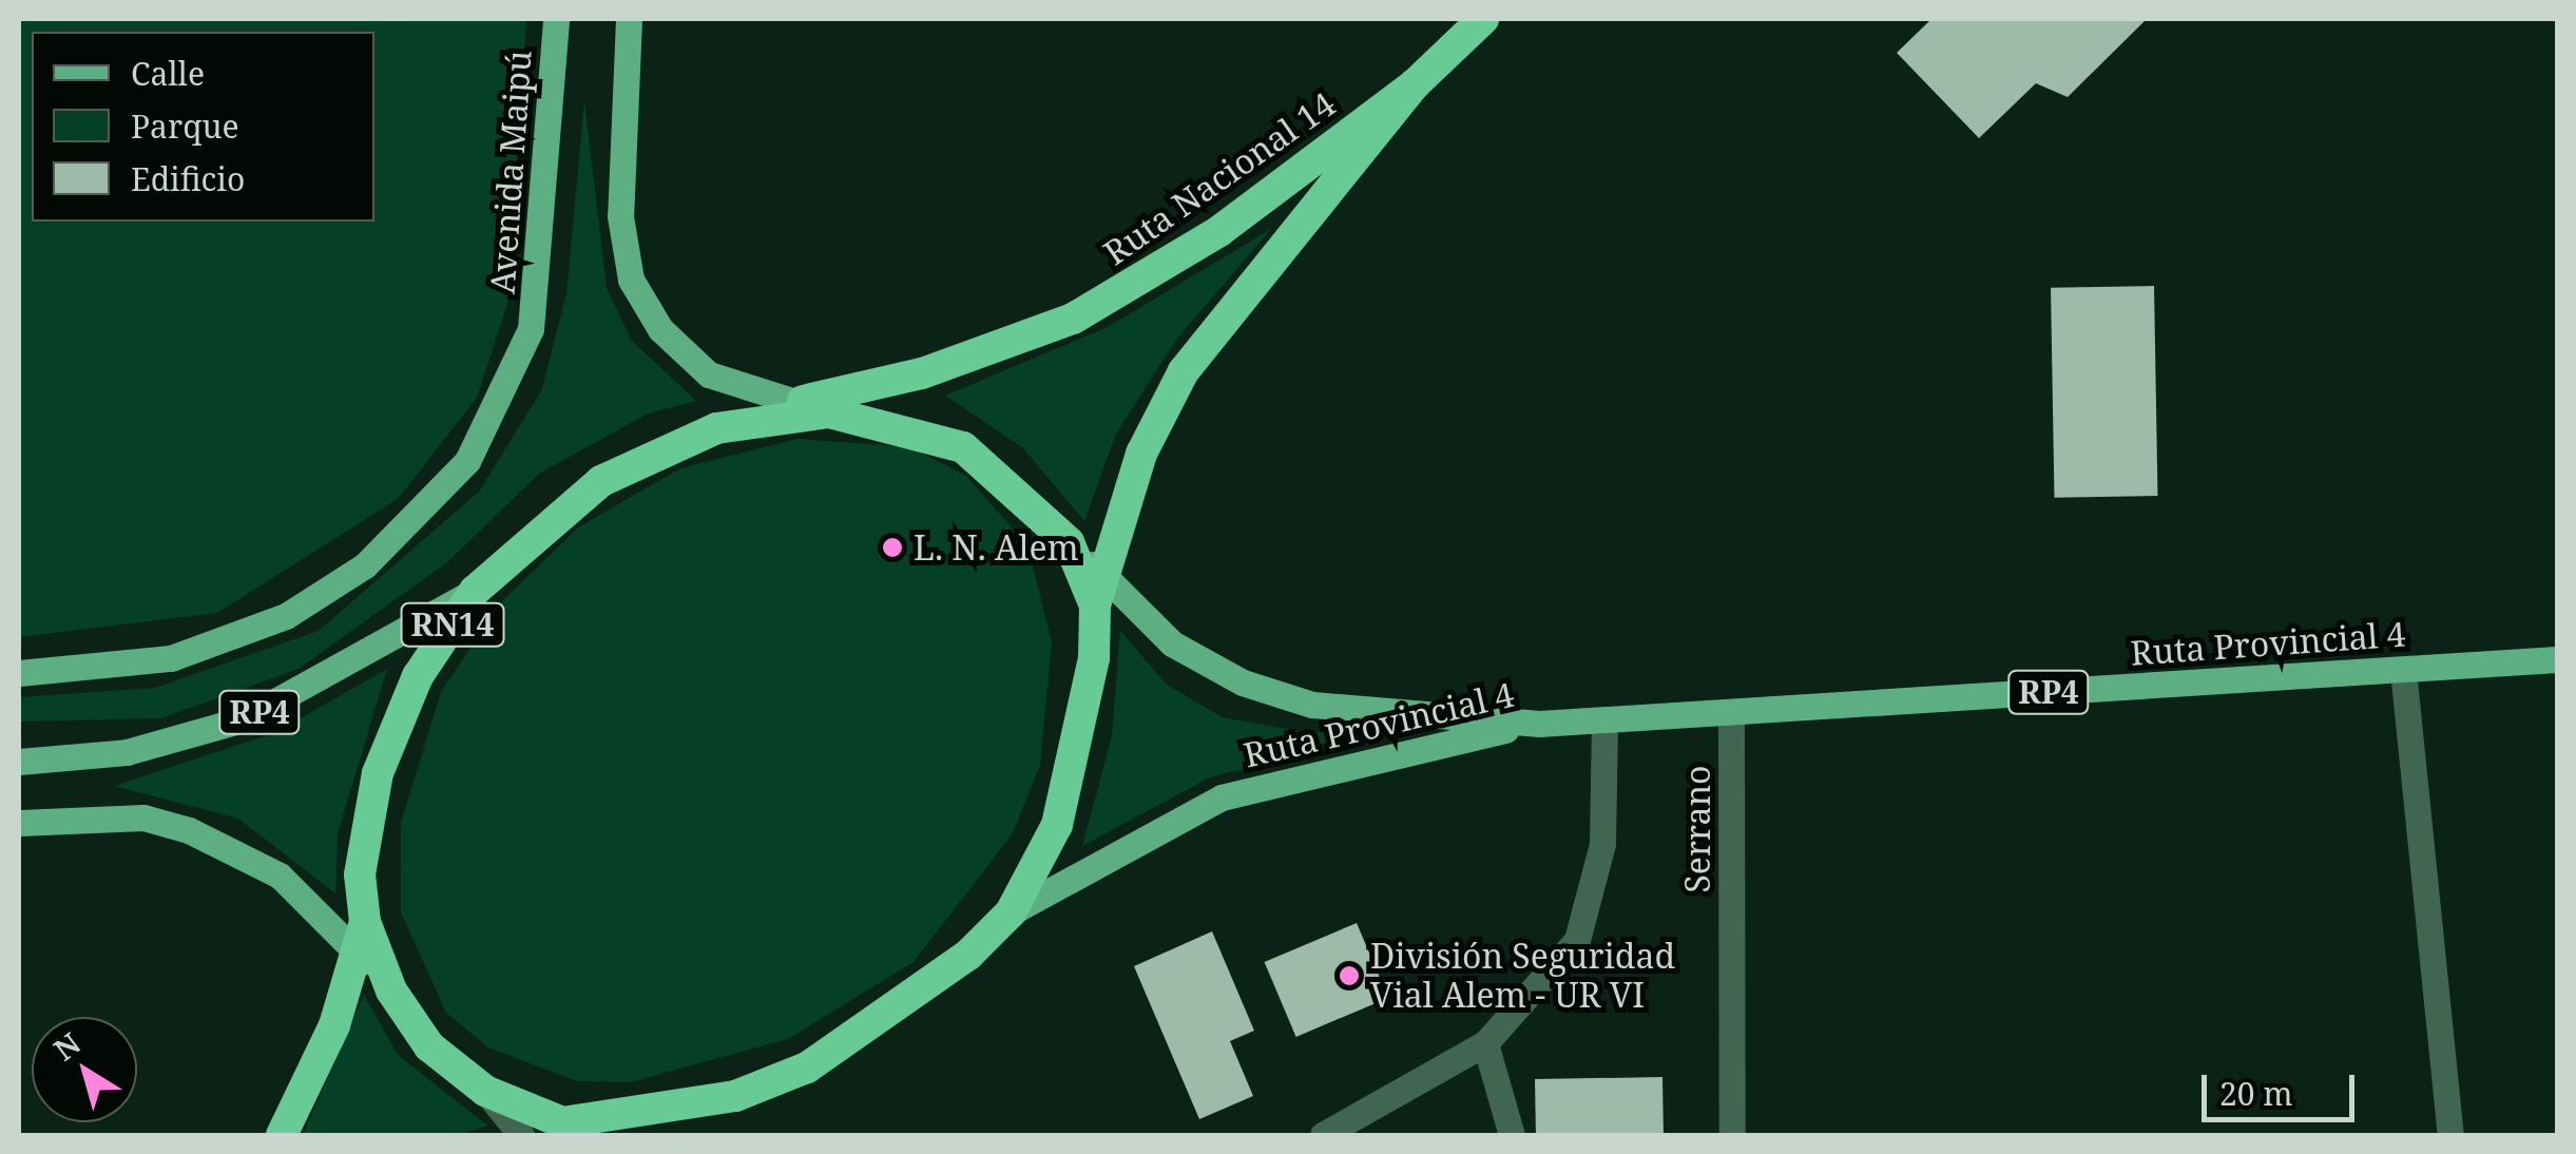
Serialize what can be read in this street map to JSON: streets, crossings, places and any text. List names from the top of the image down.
{
  "streets": {
    "highway": ["Ruta Nacional 14", "RN14"],
    "main road": ["Avenida Maipú", "Ruta Provincial 4", "RP4"],
    "street": ["Serrano"]
  },
  "crossings": [
    ["Ruta Nacional 14", "RN14"],
    ["Ruta Nacional 14", "Ruta Provincial 4"],
    ["RN14", "Ruta Provincial 4"],
    ["RN14", "RP4"],
    ["Ruta Provincial 4", "Serrano"]
  ],
  "places": ["L. N. Alem", "División Seguridad Vial Alem - UR VI"],
  "legend": ["Calle", "Parque", "Edificio"],
  "scale_bar": "20 m",
  "north": "top left"
}
